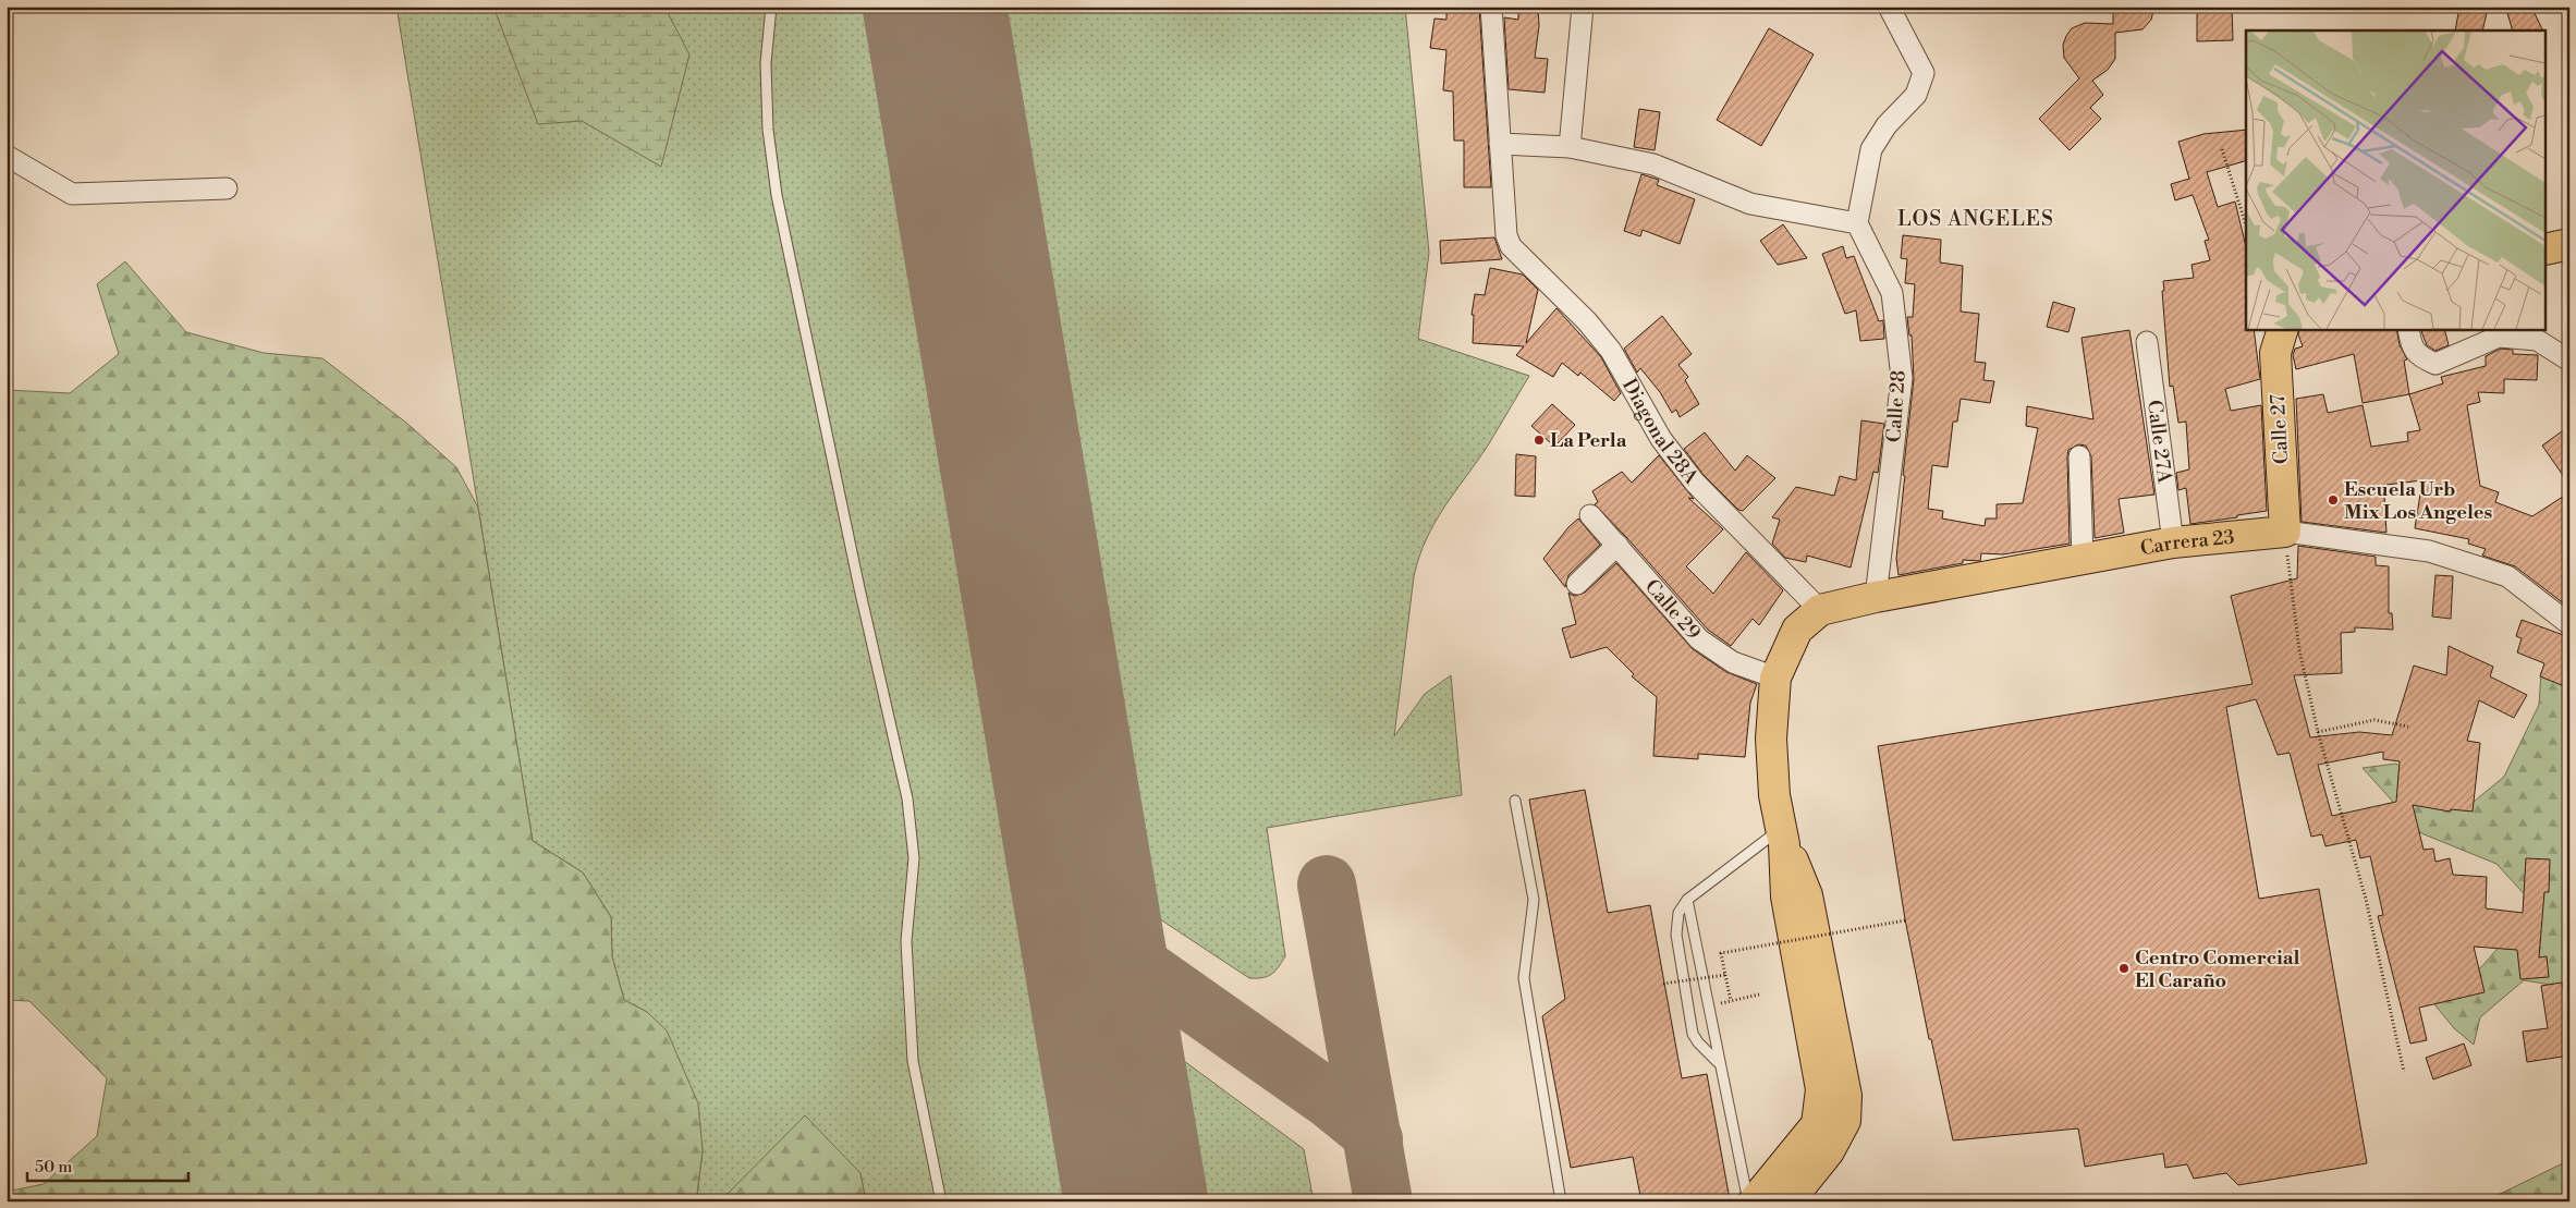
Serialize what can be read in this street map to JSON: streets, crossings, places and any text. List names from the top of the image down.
{
  "streets": {
    "main road": ["Calle 27", "Carrera 23"],
    "street": [
      "Calle 28",
      "Diagonal 28A",
      "Calle 27A",
      "Calle 29"
    ]
  },
  "crossings": [
    ["Calle 28", "Carrera 23"],
    ["Calle 27", "Carrera 23"],
    ["Diagonal 28A", "Carrera 23"],
    ["Calle 27A", "Carrera 23"],
    ["Carrera 23", "Calle 29"]
  ],
  "districts": ["LOS ANGELES"],
  "places": ["La Perla", "Escuela Urb Mix Los Angeles", "Centro Comercial El Caraño"],
  "scale_bar": "50 m"
}
